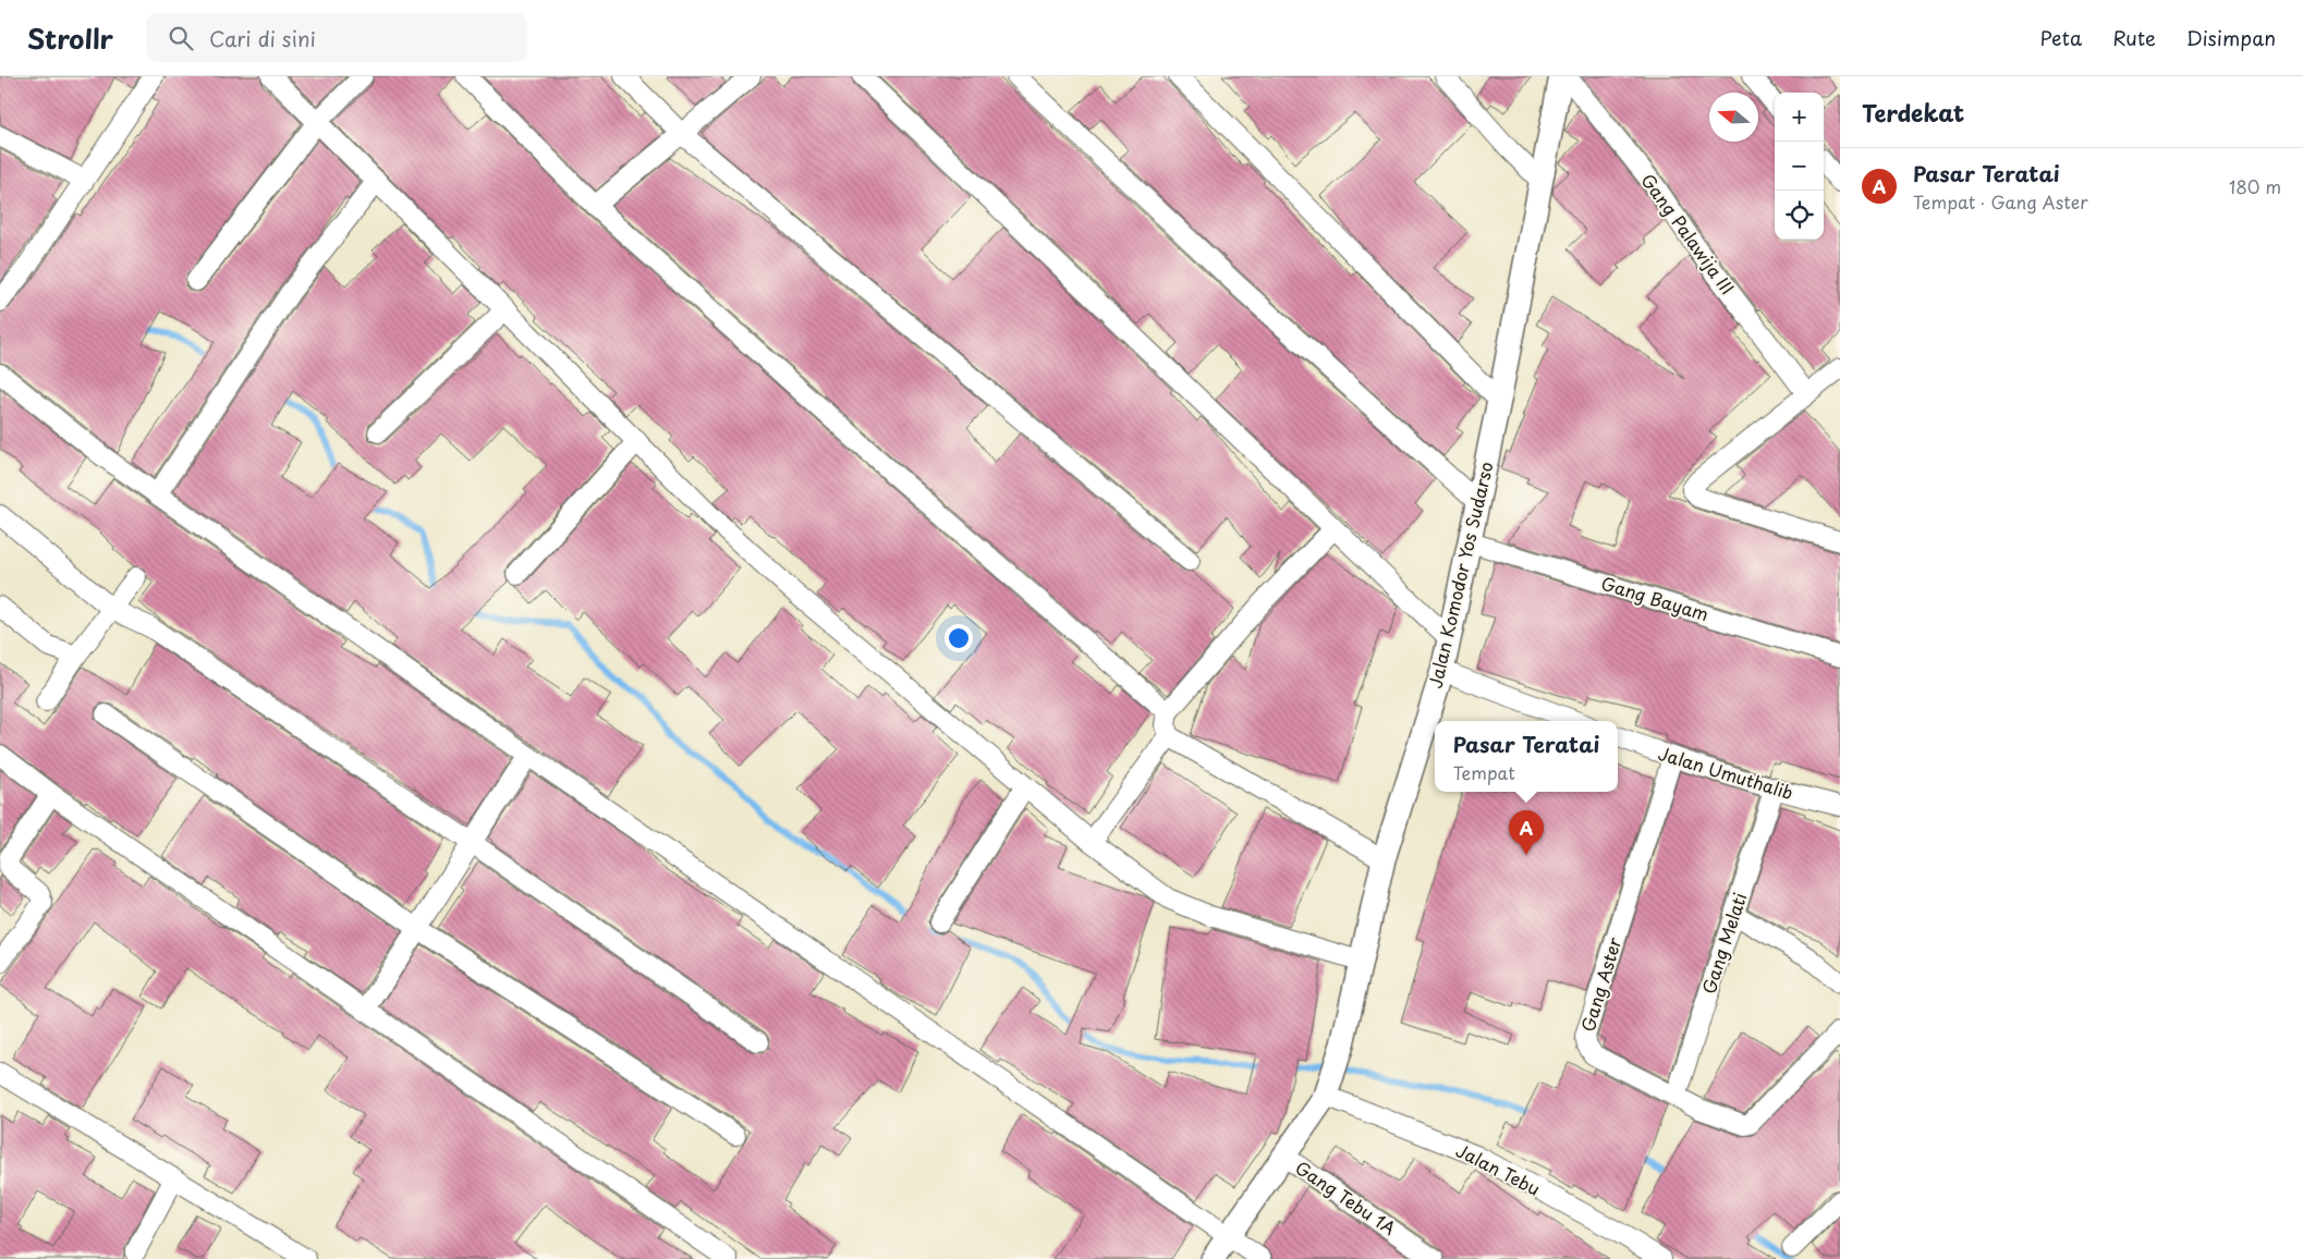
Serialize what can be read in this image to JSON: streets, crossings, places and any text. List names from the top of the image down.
{
  "streets": {
    "street": [
      "Gang Palawija III",
      "Jalan Komodor Yos Sudarso",
      "Gang Bayam",
      "Jalan Umuthalib",
      "Gang Melati",
      "Gang Aster",
      "Jalan Tebu",
      "Gang Tebu 1A"
    ]
  },
  "crossings": [
    ["Jalan Komodor Yos Sudarso", "Gang Bayam"],
    ["Jalan Komodor Yos Sudarso", "Jalan Tebu"],
    ["Jalan Komodor Yos Sudarso", "Gang Tebu 1A"],
    ["Jalan Umuthalib", "Gang Melati"],
    ["Jalan Umuthalib", "Gang Aster"],
    ["Gang Melati", "Gang Aster"]
  ],
  "north": "left",
  "page": {
    "header": "Strollr",
    "search": "Cari di sini",
    "nav": ["Peta", "Rute", "Disimpan"],
    "heading": "Terdekat",
    "map_buttons": ["+", "−"],
    "list": [
      {
        "mark": "A",
        "name": "Pasar Teratai",
        "note": "Tempat · Gang Aster",
        "value": "180 m"
      }
    ],
    "popup": ["Pasar Teratai", "Tempat"],
    "pins": "A"
  }
}
